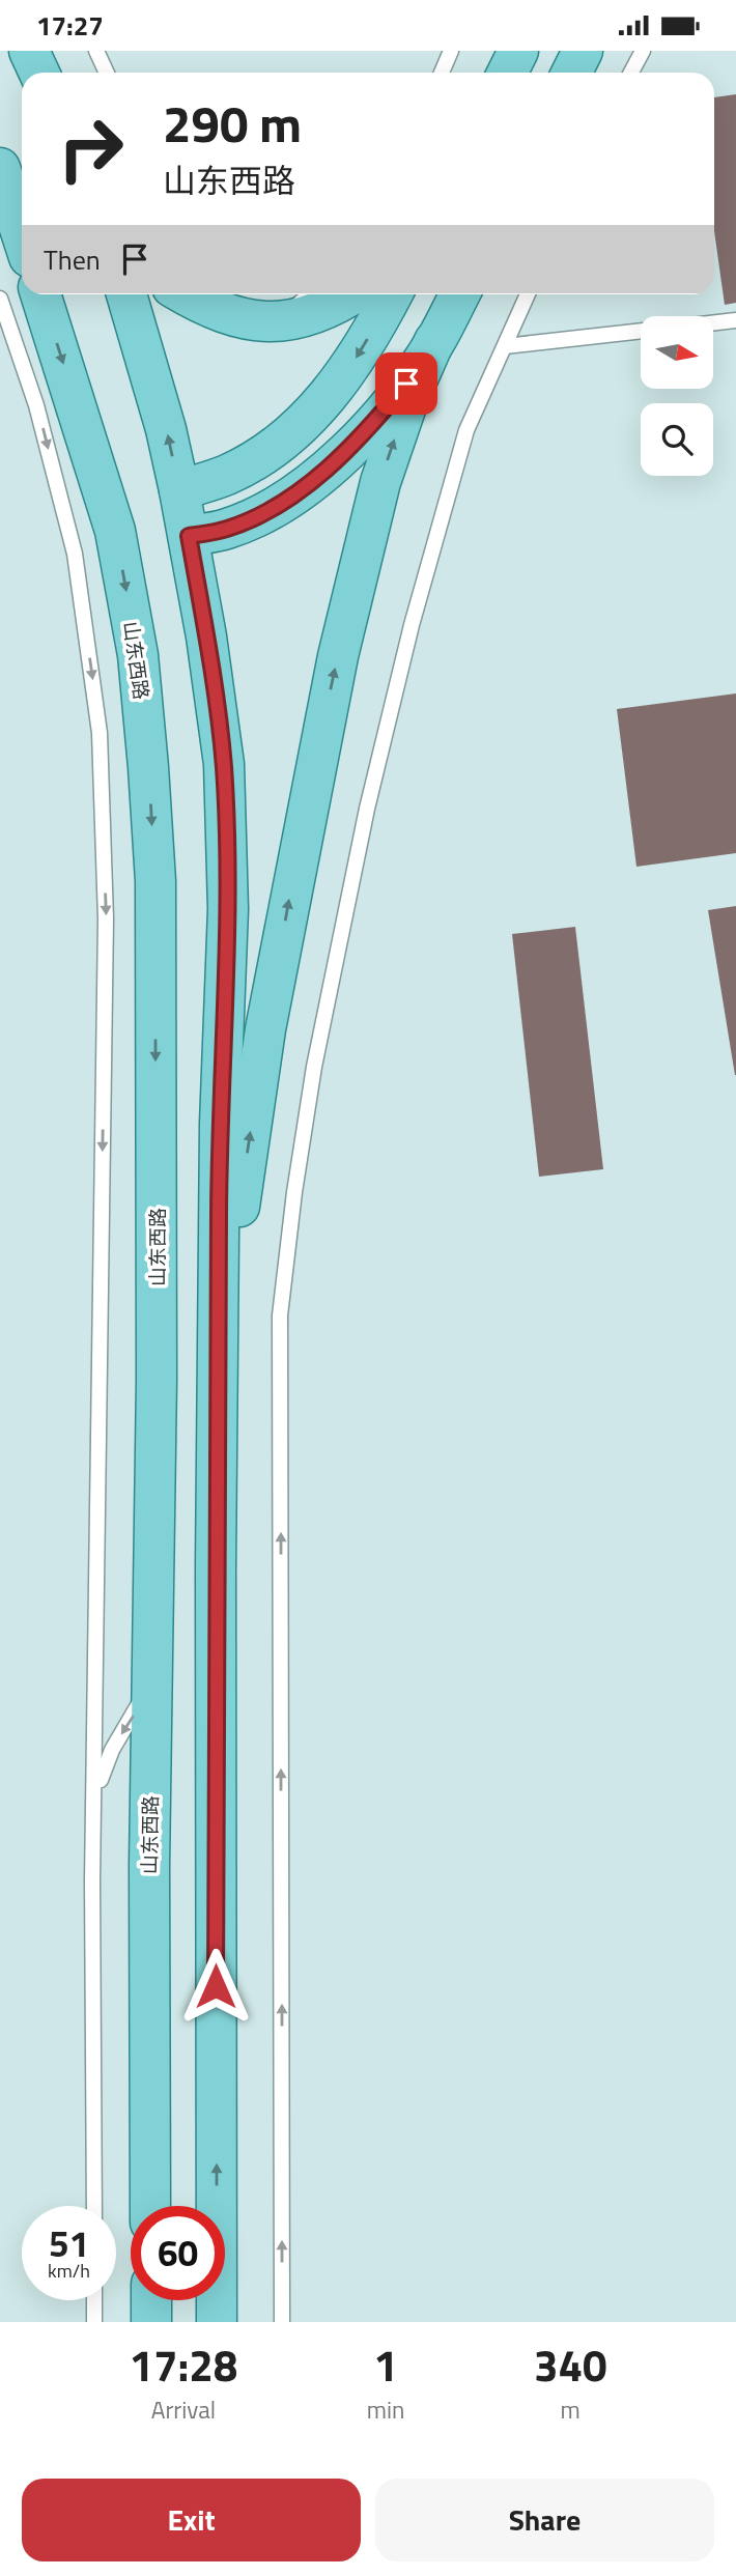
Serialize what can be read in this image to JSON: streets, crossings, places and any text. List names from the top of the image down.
{
  "streets": {
    "main road": ["山东西路"]
  },
  "north": "right",
  "page": {
    "status": "17:27",
    "turn": ["290 m", "山东西路"],
    "then": "Then",
    "speed": "51 km/h",
    "limit": "60",
    "eta": [
      "17:28",
      "Arrival",
      "1",
      "min",
      "340",
      "m"
    ],
    "buttons": ["Exit", "Share"]
  }
}
